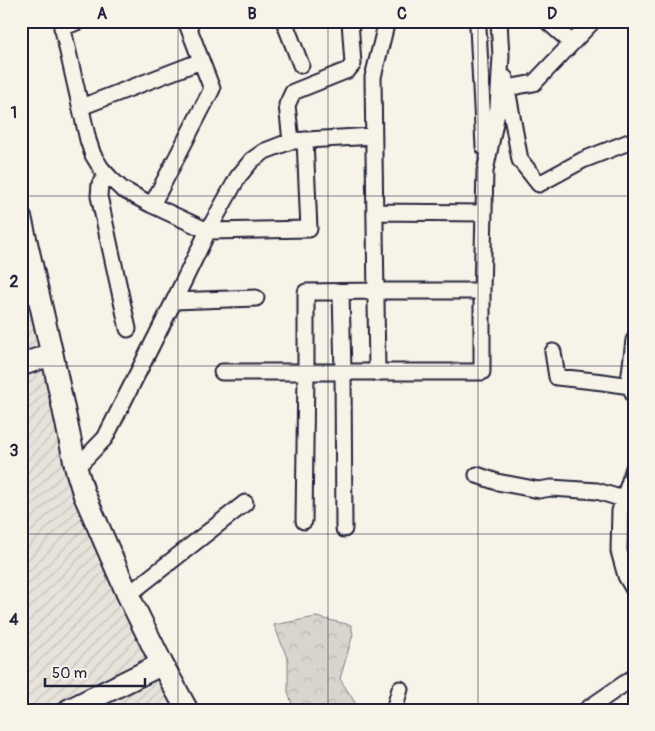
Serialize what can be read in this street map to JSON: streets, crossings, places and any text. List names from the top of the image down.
{
  "scale_bar": "50 m",
  "grid": {
    "columns": [
      "A",
      "B",
      "C",
      "D"
    ],
    "rows": [
      "1",
      "2",
      "3",
      "4"
    ]
  }
}
